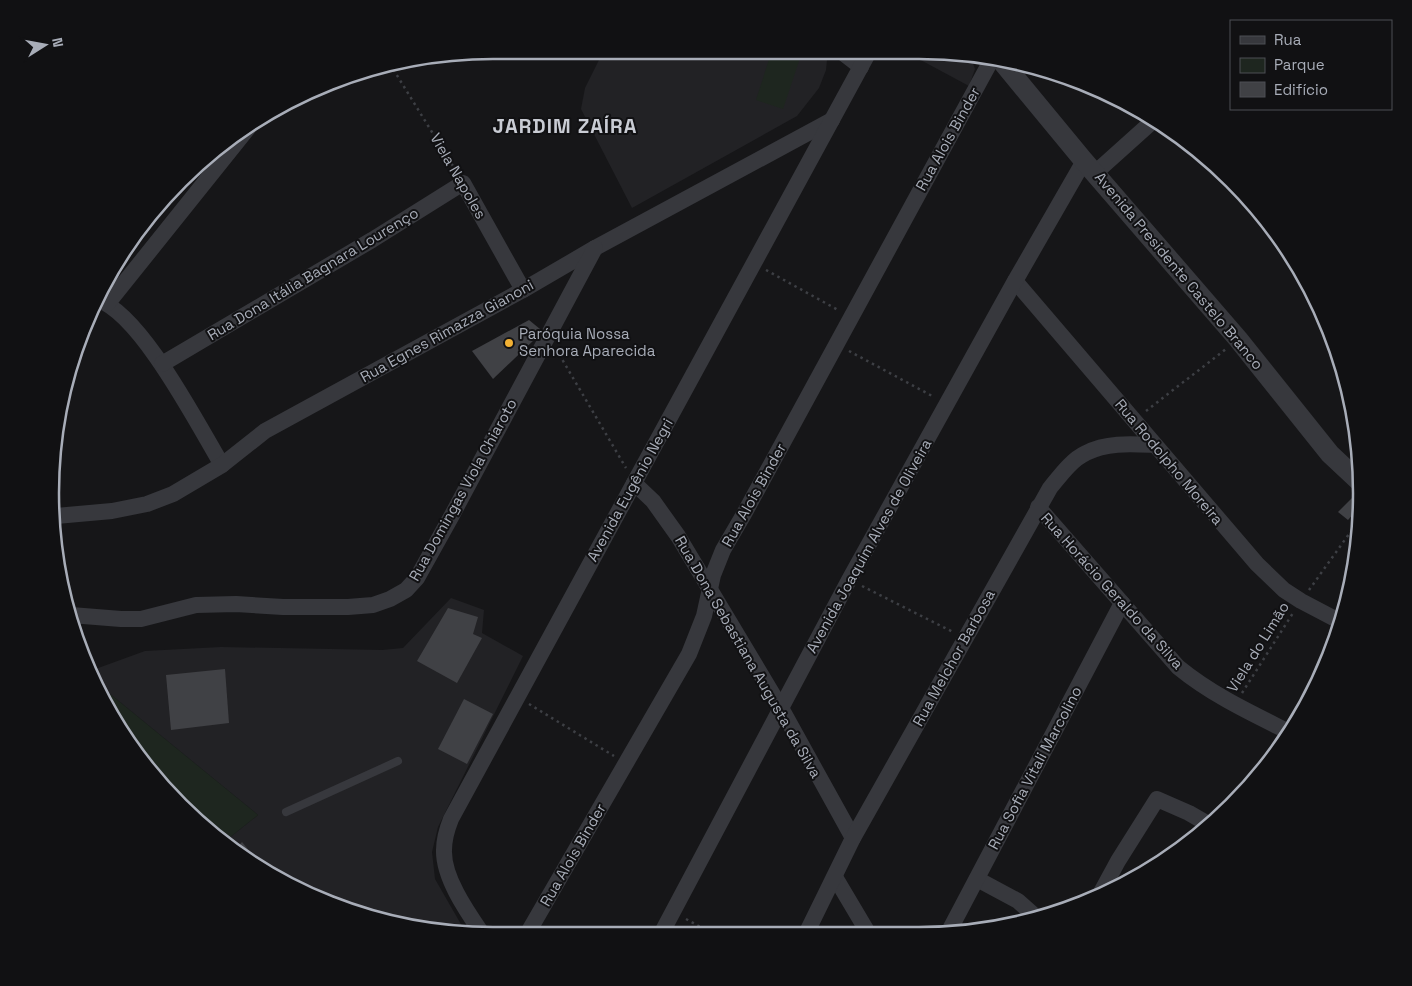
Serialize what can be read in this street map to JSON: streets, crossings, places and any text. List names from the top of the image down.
{
  "streets": {
    "street": [
      "Rua Alois Binder",
      "Viela Napoles",
      "Avenida Presidente Castelo Branco",
      "Rua Dona Itália Bagnara Lourenço",
      "Rua Egnes Rimazza Gianoni",
      "Rua Rodolpho Moreira",
      "Rua Domingas Viola Chiaroto",
      "Avenida Eugênio Negri",
      "Avenida Joaquim Alves de Oliveira",
      "Rua Horácio Geraldo da Silva",
      "Rua Dona Sebastiana Augusta da Silva",
      "Rua Melchor Barbosa",
      "Rua Sofia Vitali Marcolino"
    ],
    "path": ["Viela do Limão"]
  },
  "crossings": [
    ["Rua Alois Binder", "Rua Dona Sebastiana Augusta da Silva"],
    ["Viela Napoles", "Rua Dona Itália Bagnara Lourenço"],
    ["Viela Napoles", "Rua Egnes Rimazza Gianoni"],
    ["Avenida Presidente Castelo Branco", "Avenida Joaquim Alves de Oliveira"],
    ["Rua Egnes Rimazza Gianoni", "Rua Domingas Viola Chiaroto"],
    ["Rua Egnes Rimazza Gianoni", "Avenida Eugênio Negri"],
    ["Rua Rodolpho Moreira", "Avenida Joaquim Alves de Oliveira"],
    ["Rua Rodolpho Moreira", "Viela do Limão"],
    ["Rua Rodolpho Moreira", "Rua Melchor Barbosa"],
    ["Avenida Eugênio Negri", "Rua Dona Sebastiana Augusta da Silva"],
    ["Avenida Joaquim Alves de Oliveira", "Rua Dona Sebastiana Augusta da Silva"],
    ["Rua Horácio Geraldo da Silva", "Viela do Limão"],
    ["Rua Horácio Geraldo da Silva", "Rua Melchor Barbosa"],
    ["Rua Horácio Geraldo da Silva", "Rua Sofia Vitali Marcolino"],
    ["Rua Dona Sebastiana Augusta da Silva", "Rua Melchor Barbosa"]
  ],
  "districts": ["JARDIM ZAÍRA"],
  "places": ["Paróquia Nossa Senhora Aparecida"],
  "legend": ["Rua", "Parque", "Edifício"],
  "north": "right"
}
